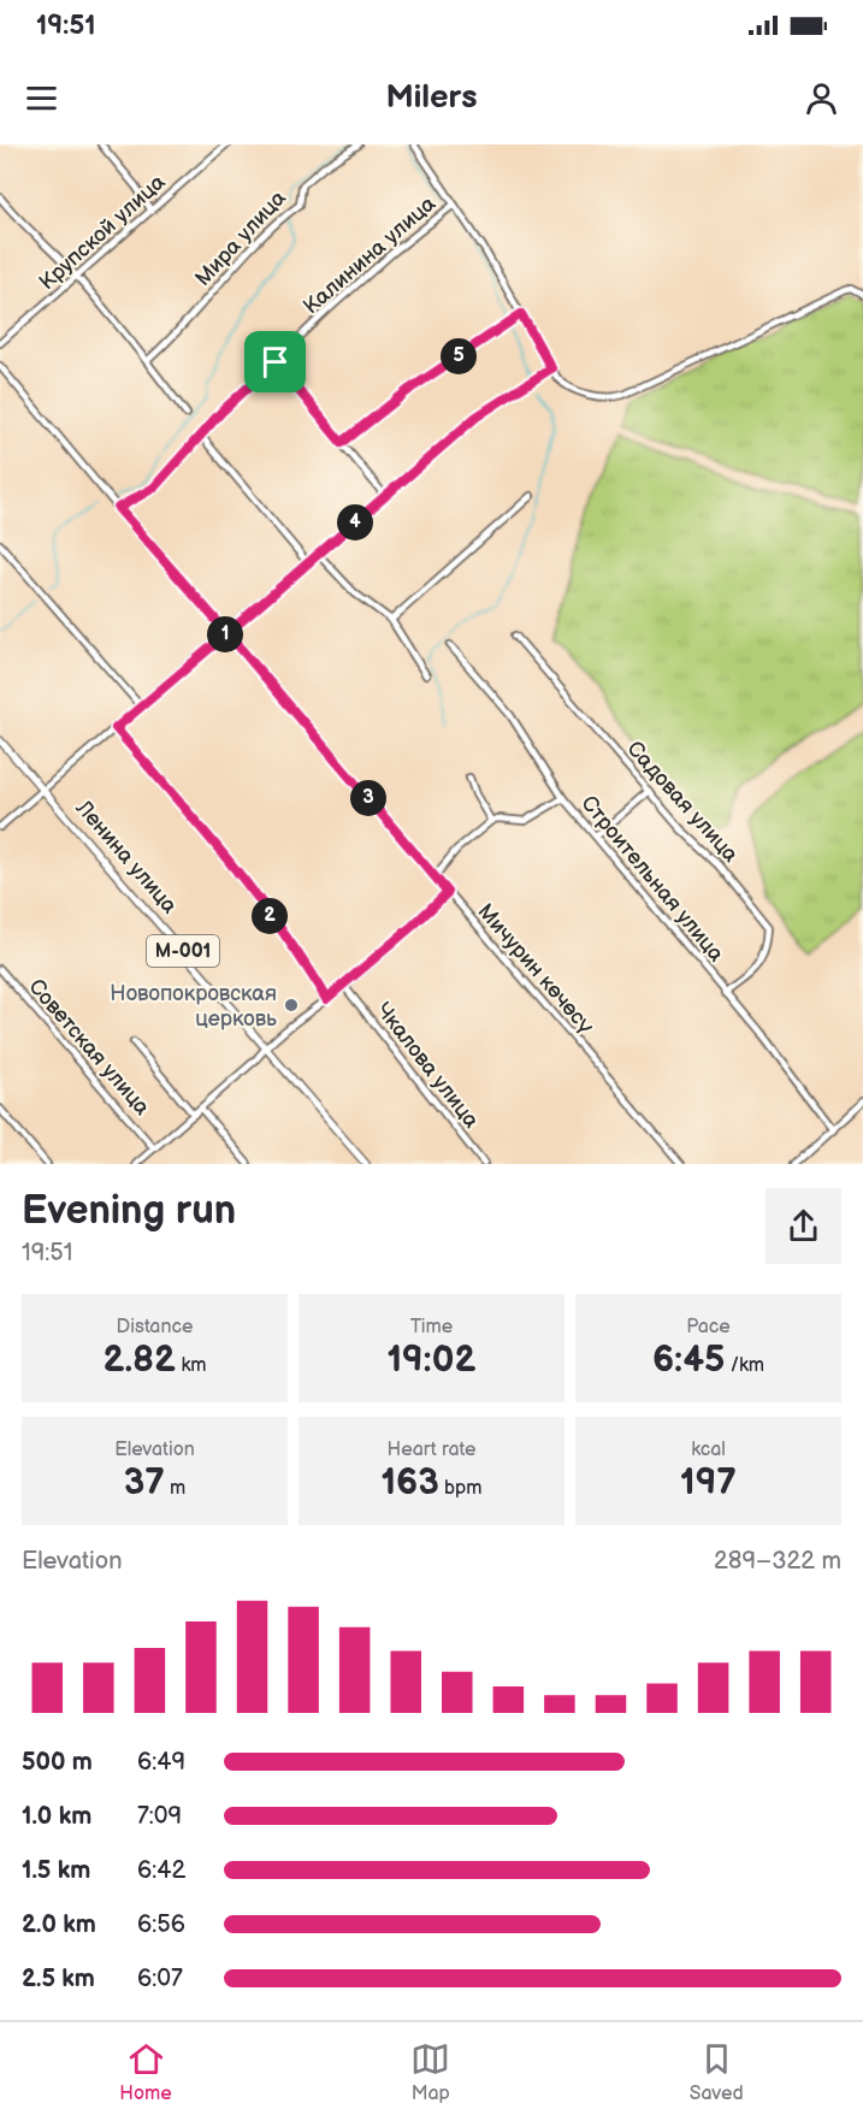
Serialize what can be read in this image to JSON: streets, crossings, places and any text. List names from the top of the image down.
{
  "streets": {
    "main road": ["Ленина улица", "М-001"],
    "street": [
      "Крупской улица",
      "Мира улица",
      "Калинина улица",
      "Садовая улица",
      "Строительная улица",
      "Мичурин көчөсү",
      "Советская улица",
      "Чкалова улица"
    ]
  },
  "crossings": [
    ["Калинина улица", "Мичурин көчөсү"],
    ["Садовая улица", "Строительная улица"]
  ],
  "places": ["Новопокровская церковь"],
  "page": {
    "status": "19:51",
    "header": "Milers",
    "pins": [
      "5",
      "4",
      "1",
      "3",
      "2"
    ],
    "heading": ["Evening run", "19:51"],
    "stats": [
      ["Distance", "2.82 km"],
      ["Time", "19:02"],
      ["Pace", "6:45 /km"],
      ["Elevation", "37 m"],
      ["Heart rate", "163 bpm"],
      ["kcal", "197"]
    ],
    "chart": ["Elevation", "289–322 m"],
    "list": [
      {
        "name": "500 m",
        "note": "6:49"
      },
      {
        "name": "1.0 km",
        "note": "7:09"
      },
      {
        "name": "1.5 km",
        "note": "6:42"
      },
      {
        "name": "2.0 km",
        "note": "6:56"
      },
      {
        "name": "2.5 km",
        "note": "6:07"
      }
    ],
    "tabs": ["Home", "Map", "Saved"]
  }
}
